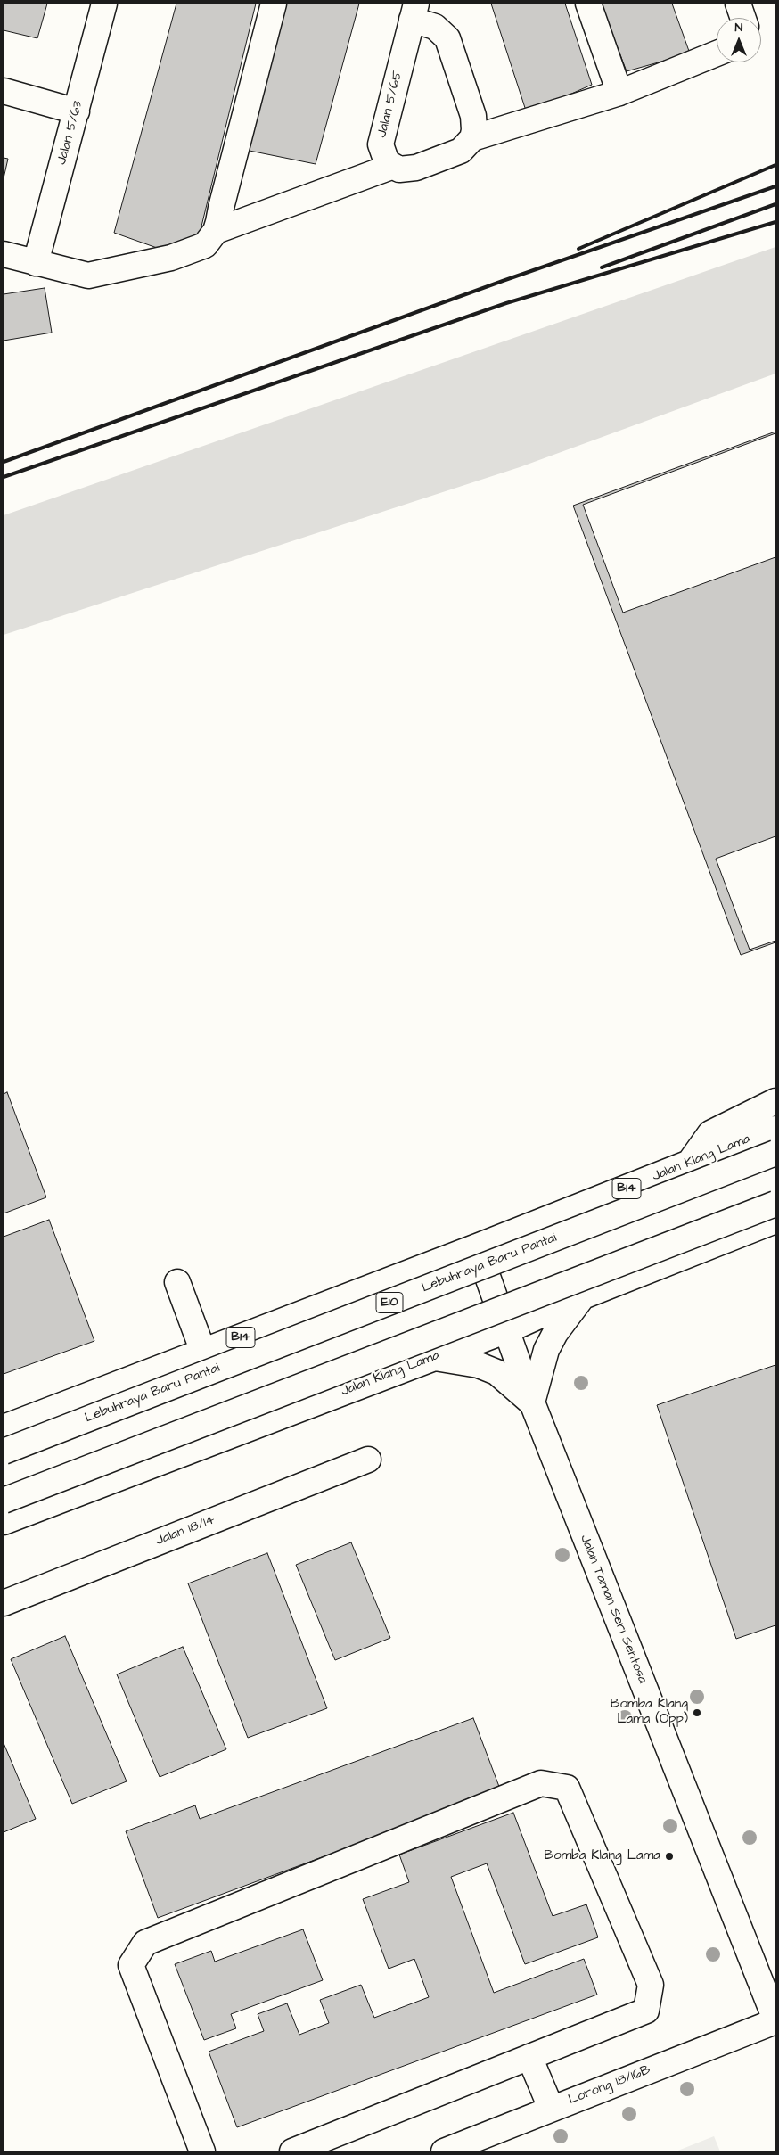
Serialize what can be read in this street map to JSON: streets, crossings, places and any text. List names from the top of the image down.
{
  "streets": {
    "main road": [
      "Jalan 5/65",
      "Jalan 5/63",
      "Jalan Klang Lama",
      "B14",
      "Lebuhraya Baru Pantai",
      "E10",
      "Jalan 18/14",
      "Jalan Taman Seri Sentosa",
      "Lorong 18/16B"
    ]
  },
  "crossings": [
    ["Jalan Klang Lama", "Jalan Taman Seri Sentosa"],
    ["Jalan Taman Seri Sentosa", "Lorong 18/16B"]
  ],
  "places": ["Bomba Klang Lama (Opp)", "Bomba Klang Lama"],
  "north": "top"
}
